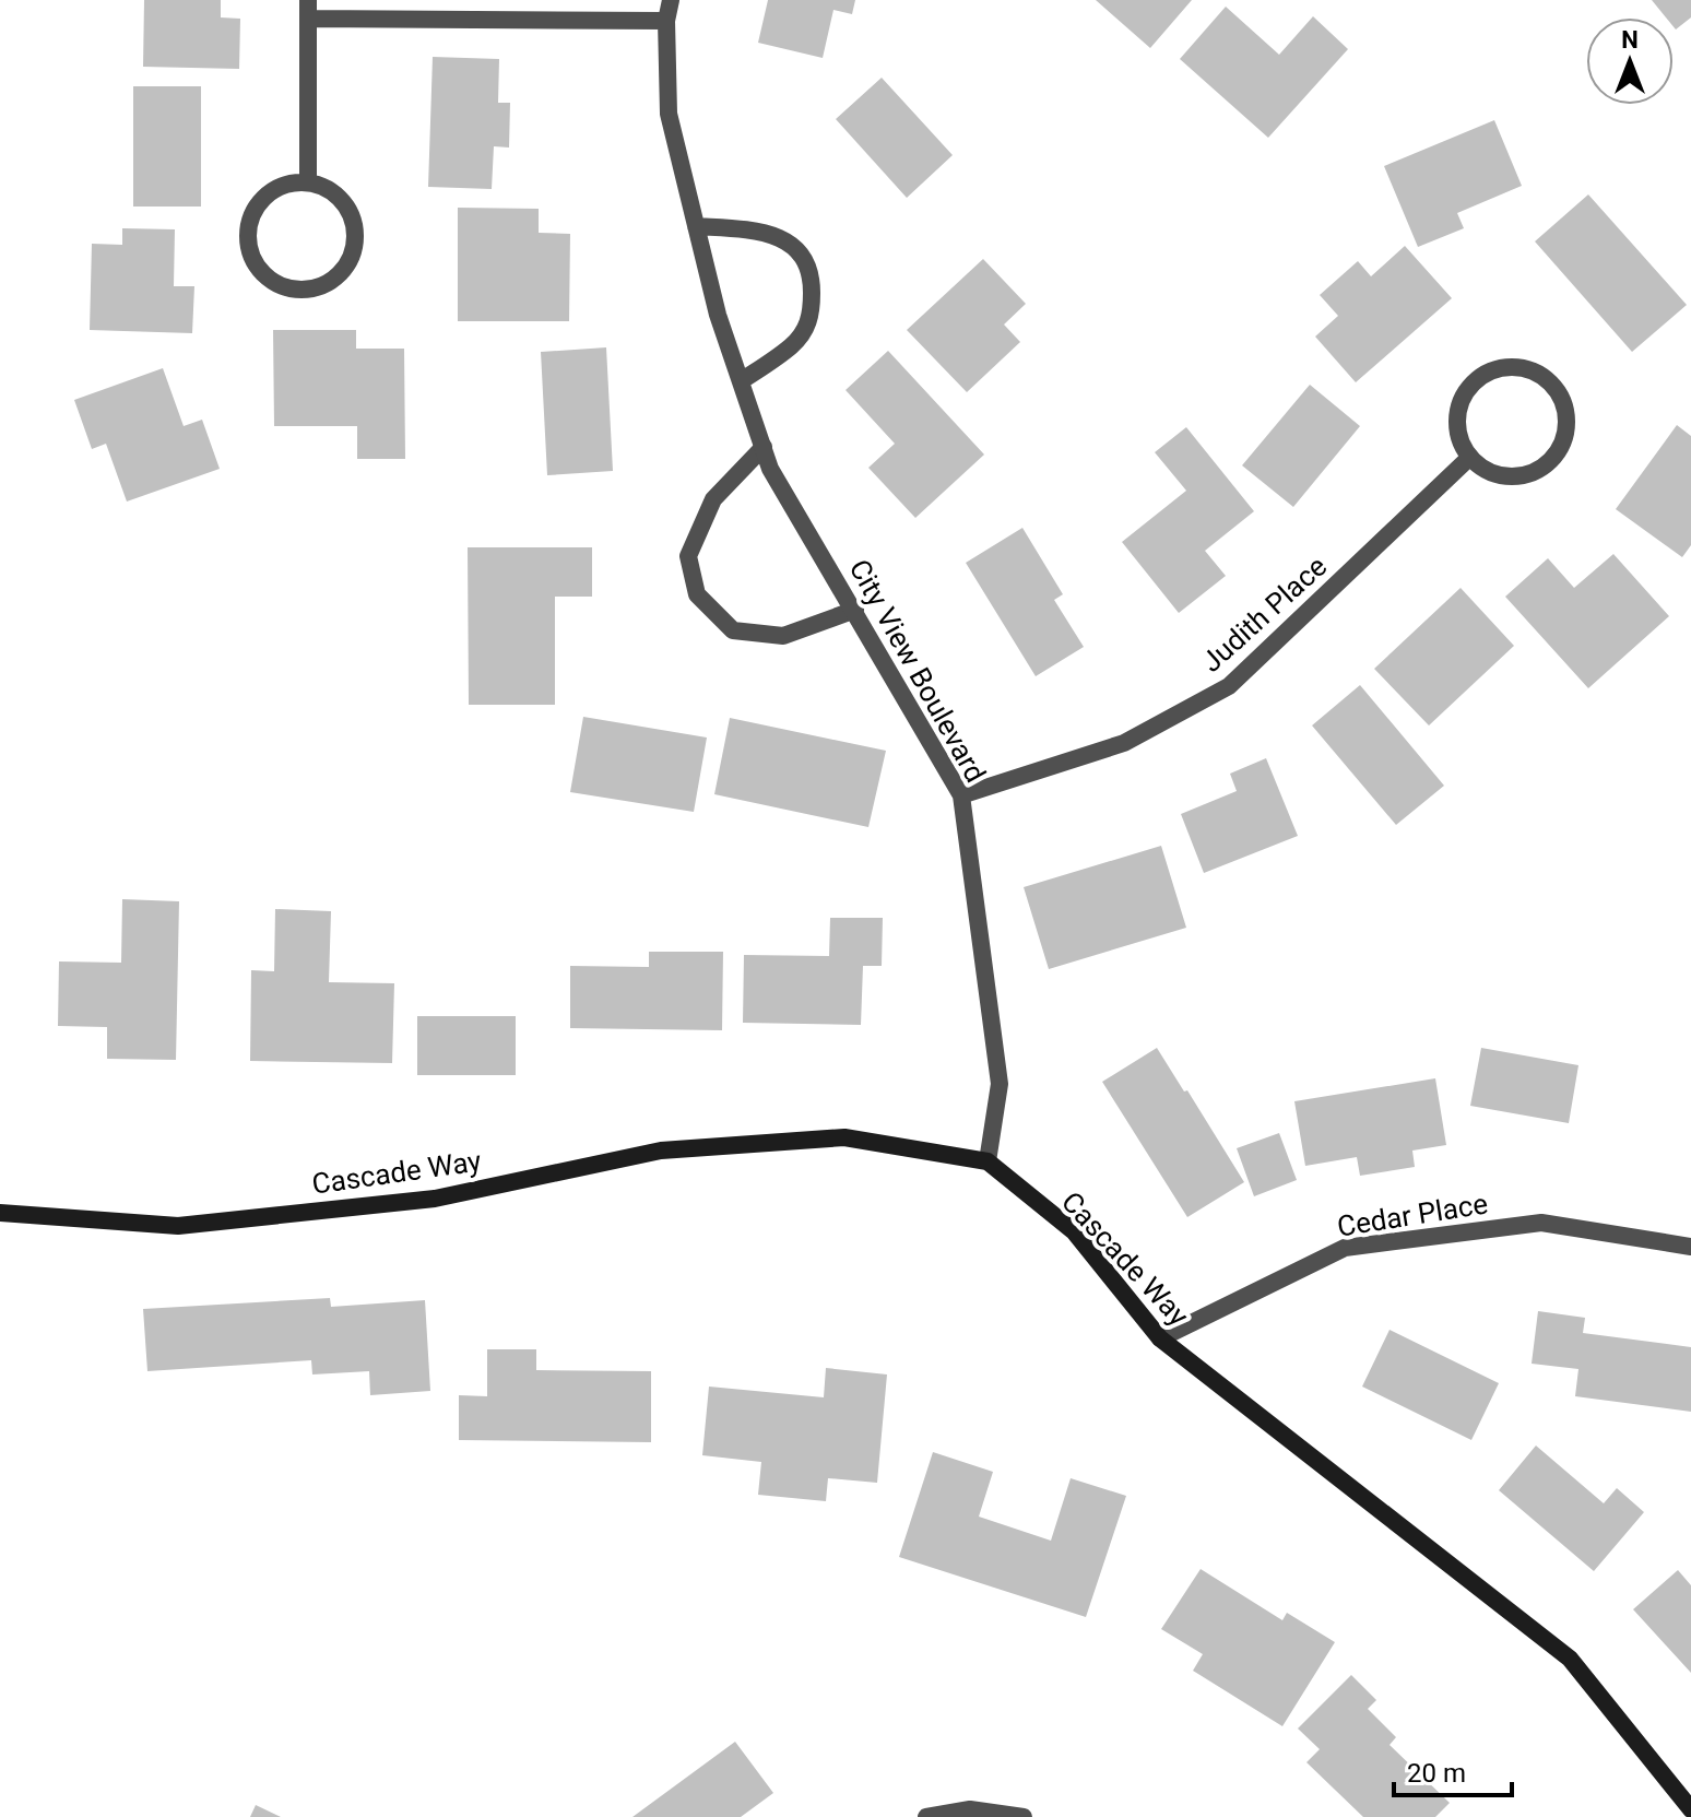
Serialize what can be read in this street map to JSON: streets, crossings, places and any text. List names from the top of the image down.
{
  "streets": {
    "street": [
      "Judith Place",
      "City View Boulevard",
      "Cascade Way",
      "Cedar Place"
    ]
  },
  "crossings": [
    ["Judith Place", "City View Boulevard"],
    ["City View Boulevard", "Cascade Way"],
    ["Cascade Way", "Cedar Place"]
  ],
  "scale_bar": "20 m",
  "north": "top"
}
